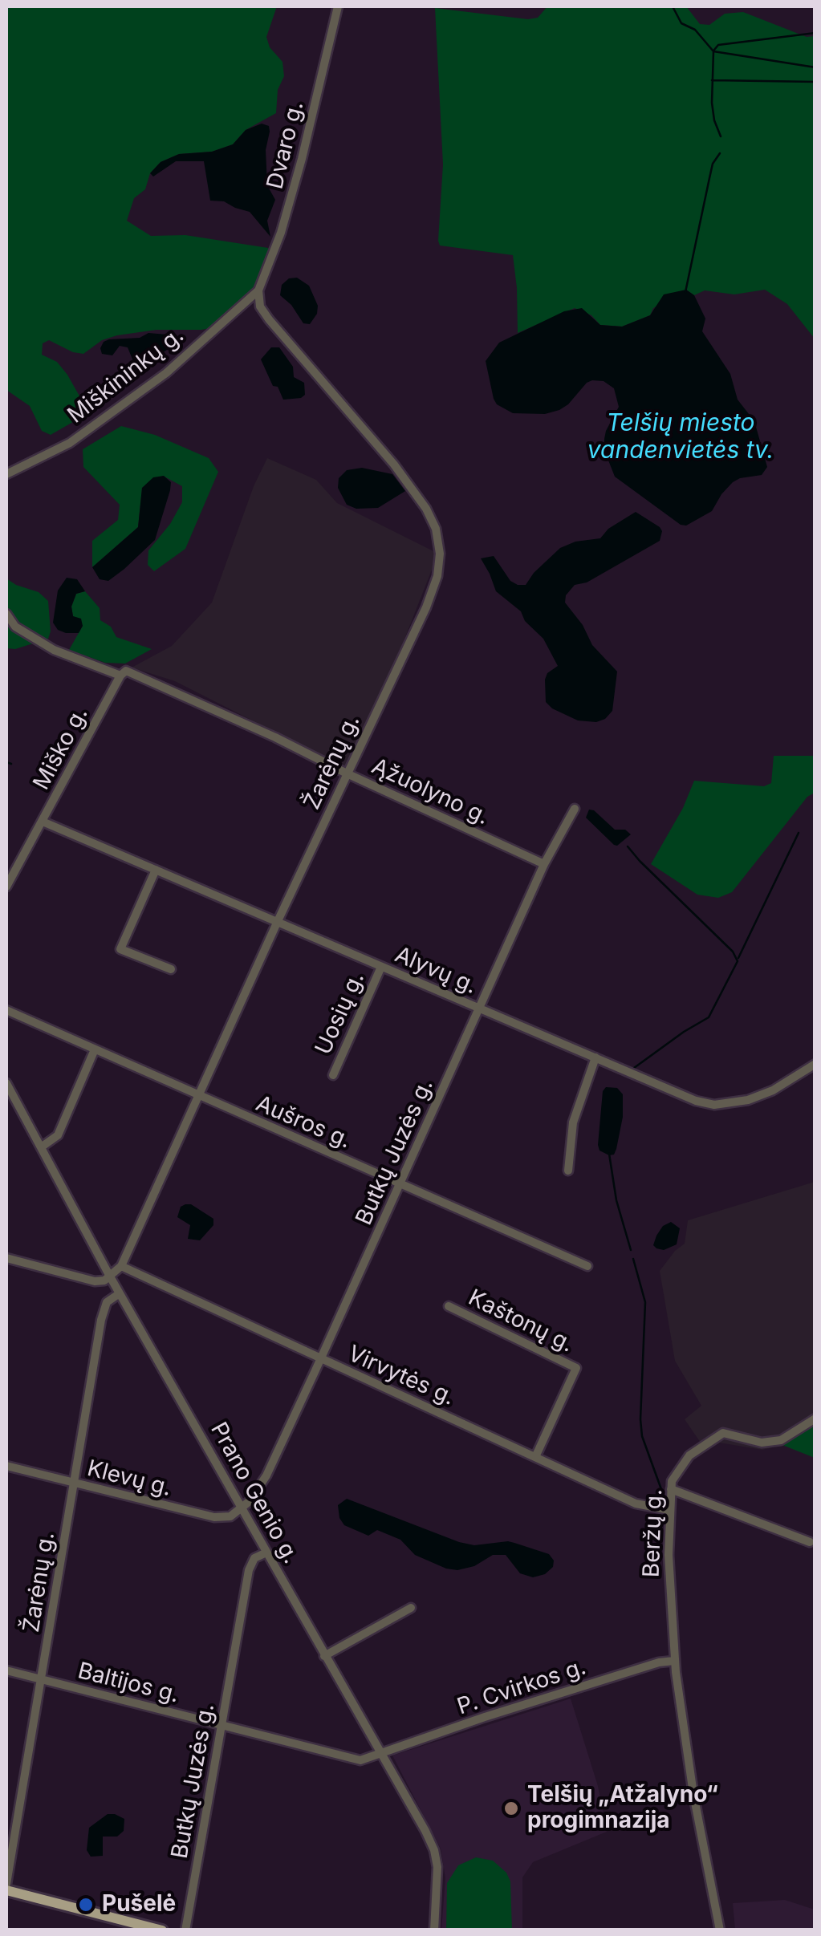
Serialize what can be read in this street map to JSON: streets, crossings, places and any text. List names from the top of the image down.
{
  "streets": {
    "street": [
      "Dvaro g.",
      "Miškininkų g.",
      "Miško g.",
      "Žarėnų g.",
      "Ąžuolyno g.",
      "Alyvų g.",
      "Uosių g.",
      "Aušros g.",
      "Butkų Juzės g.",
      "Kaštonų g.",
      "Virvytės g.",
      "Klevų g.",
      "Prano Genio g.",
      "Beržų g.",
      "Baltijos g.",
      "P. Cvirkos g."
    ]
  },
  "crossings": [
    ["Dvaro g.", "Miškininkų g."],
    ["Dvaro g.", "Žarėnų g."],
    ["Miškininkų g.", "Žarėnų g."],
    ["Miško g.", "Ąžuolyno g."],
    ["Miško g.", "Alyvų g."],
    ["Žarėnų g.", "Ąžuolyno g."],
    ["Žarėnų g.", "Alyvų g."],
    ["Žarėnų g.", "Aušros g."],
    ["Žarėnų g.", "Virvytės g."],
    ["Žarėnų g.", "Klevų g."],
    ["Žarėnų g.", "Prano Genio g."],
    ["Žarėnų g.", "Baltijos g."],
    ["Ąžuolyno g.", "Butkų Juzės g."],
    ["Alyvų g.", "Uosių g."],
    ["Alyvų g.", "Butkų Juzės g."],
    ["Aušros g.", "Butkų Juzės g."],
    ["Butkų Juzės g.", "Virvytės g."],
    ["Butkų Juzės g.", "Klevų g."],
    ["Butkų Juzės g.", "Prano Genio g."],
    ["Butkų Juzės g.", "Baltijos g."],
    ["Kaštonų g.", "Virvytės g."],
    ["Virvytės g.", "Beržų g."],
    ["Klevų g.", "Prano Genio g."],
    ["Prano Genio g.", "Baltijos g."],
    ["Prano Genio g.", "P. Cvirkos g."],
    ["Beržų g.", "P. Cvirkos g."],
    ["Baltijos g.", "P. Cvirkos g."]
  ],
  "water": ["Telšių miesto vandenvietės tv."],
  "places": ["Telšių „Atžalyno“ progimnazija", "Pušelė"]
}
